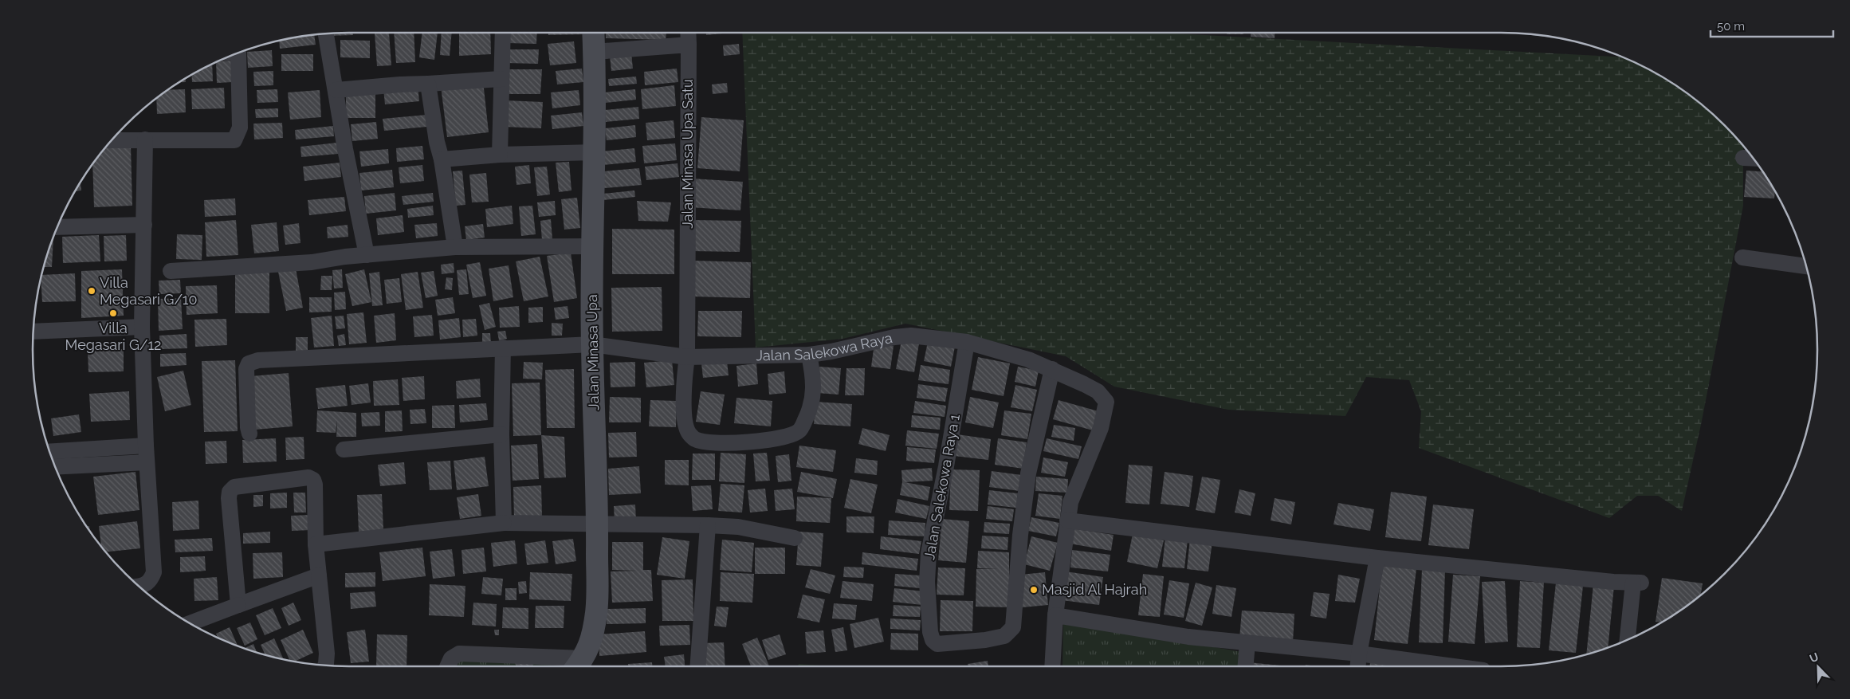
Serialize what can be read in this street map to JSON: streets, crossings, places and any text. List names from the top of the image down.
{
  "streets": {
    "street": [
      "Jalan Minasa Upa Satu",
      "Jalan Salekowa Raya",
      "Jalan Minasa Upa",
      "Jalan Salekowa Raya 1"
    ]
  },
  "crossings": [
    ["Jalan Minasa Upa Satu", "Jalan Salekowa Raya"],
    ["Jalan Salekowa Raya", "Jalan Minasa Upa"],
    ["Jalan Salekowa Raya", "Jalan Salekowa Raya 1"]
  ],
  "places": ["Villa Megasari G/10", "Villa Megasari G/12", "Masjid Al Hajrah"],
  "scale_bar": "50 m",
  "north": "top left"
}
